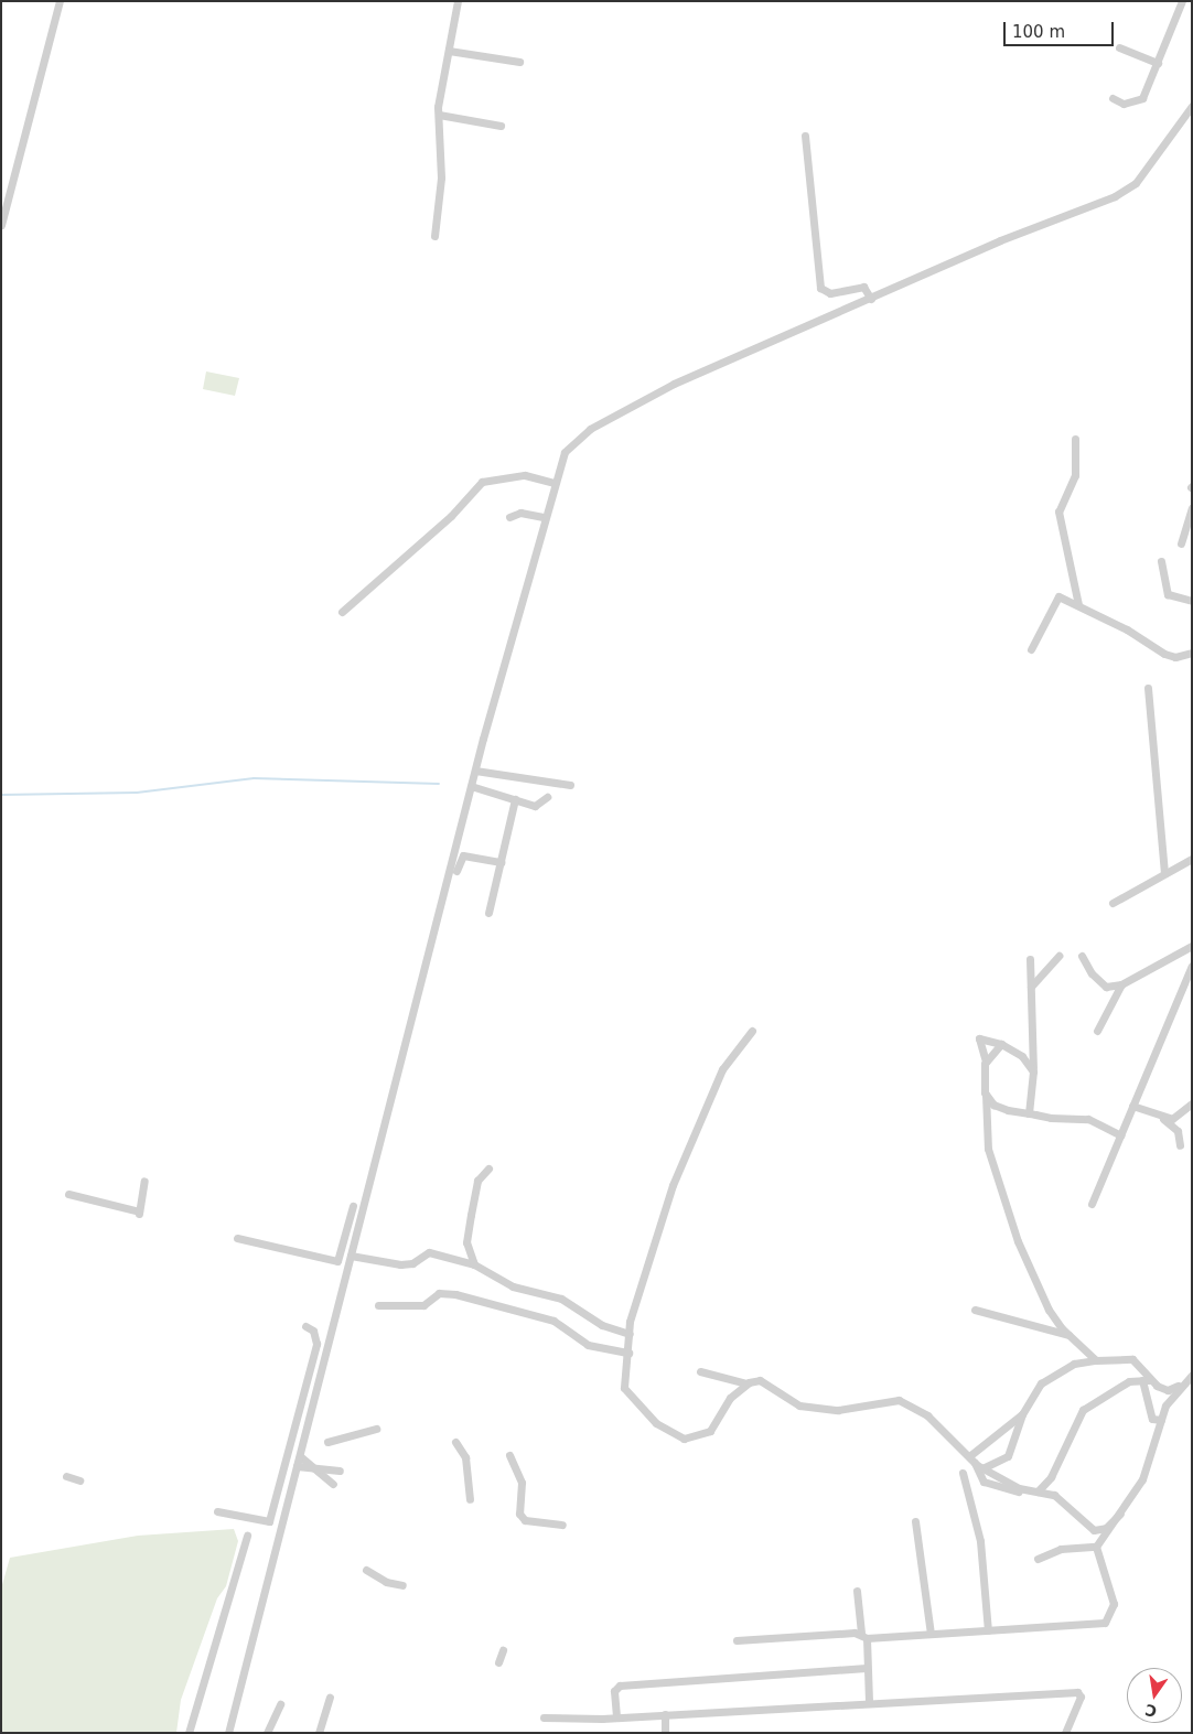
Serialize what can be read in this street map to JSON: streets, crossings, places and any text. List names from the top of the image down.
{
  "scale_bar": "100 m",
  "north": "bottom"
}
